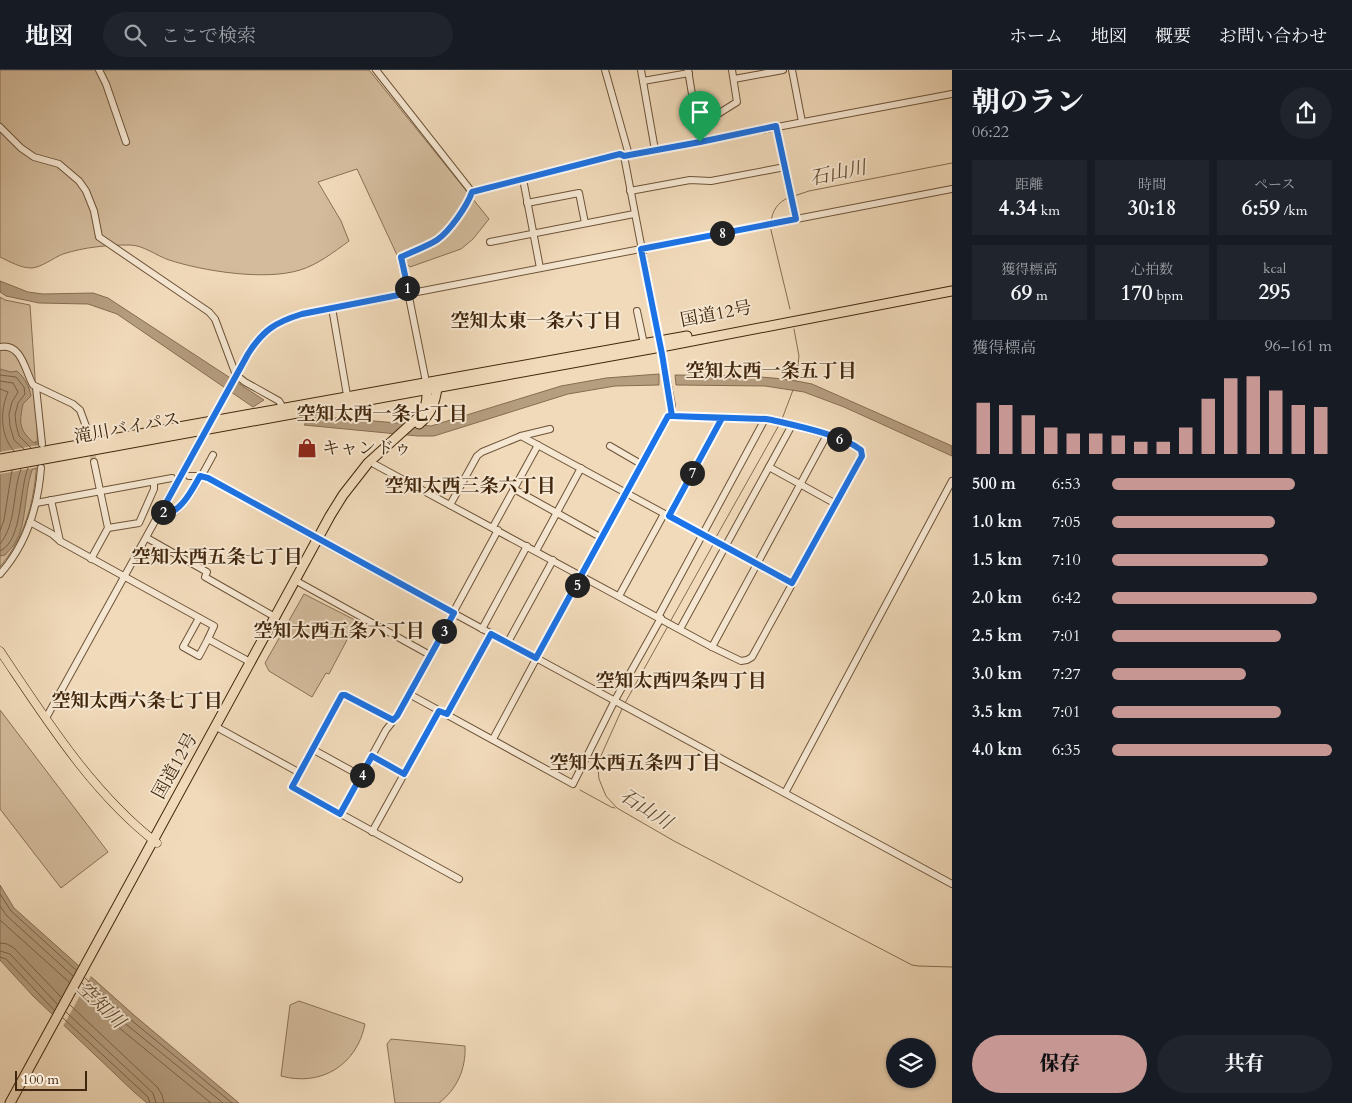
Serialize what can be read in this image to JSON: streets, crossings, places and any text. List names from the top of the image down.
{
  "streets": {
    "highway": ["国道12号", "滝川バイパス"]
  },
  "crossings": [
    ["国道12号", "滝川バイパス"]
  ],
  "districts": [
    "空知太東一条六丁目",
    "空知太西一条五丁目",
    "空知太西一条七丁目",
    "空知太西三条六丁目",
    "空知太西五条七丁目",
    "空知太西五条六丁目",
    "空知太西四条四丁目",
    "空知太西六条七丁目",
    "空知太西五条四丁目"
  ],
  "water": ["石山川", "空知川"],
  "places": {
    "shop": ["キャンドゥ"]
  },
  "scale_bar": "100 m",
  "page": {
    "header": "地図",
    "search": "ここで検索",
    "nav": [
      "ホーム",
      "地図",
      "概要",
      "お問い合わせ"
    ],
    "heading": ["朝のラン", "06:22"],
    "stats": [
      ["距離", "4.34 km"],
      ["時間", "30:18"],
      ["ペース", "6:59 /km"],
      ["獲得標高", "69 m"],
      ["心拍数", "170 bpm"],
      ["kcal", "295"]
    ],
    "pins": [
      "8",
      "1",
      "6",
      "7",
      "2",
      "5",
      "3",
      "4"
    ],
    "chart": ["獲得標高", "96–161 m"],
    "list": [
      {
        "name": "500 m",
        "note": "6:53"
      },
      {
        "name": "1.0 km",
        "note": "7:05"
      },
      {
        "name": "1.5 km",
        "note": "7:10"
      },
      {
        "name": "2.0 km",
        "note": "6:42"
      },
      {
        "name": "2.5 km",
        "note": "7:01"
      },
      {
        "name": "3.0 km",
        "note": "7:27"
      },
      {
        "name": "3.5 km",
        "note": "7:01"
      },
      {
        "name": "4.0 km",
        "note": "6:35"
      }
    ],
    "buttons": ["保存", "共有"],
    "scale": "100 m"
  }
}
